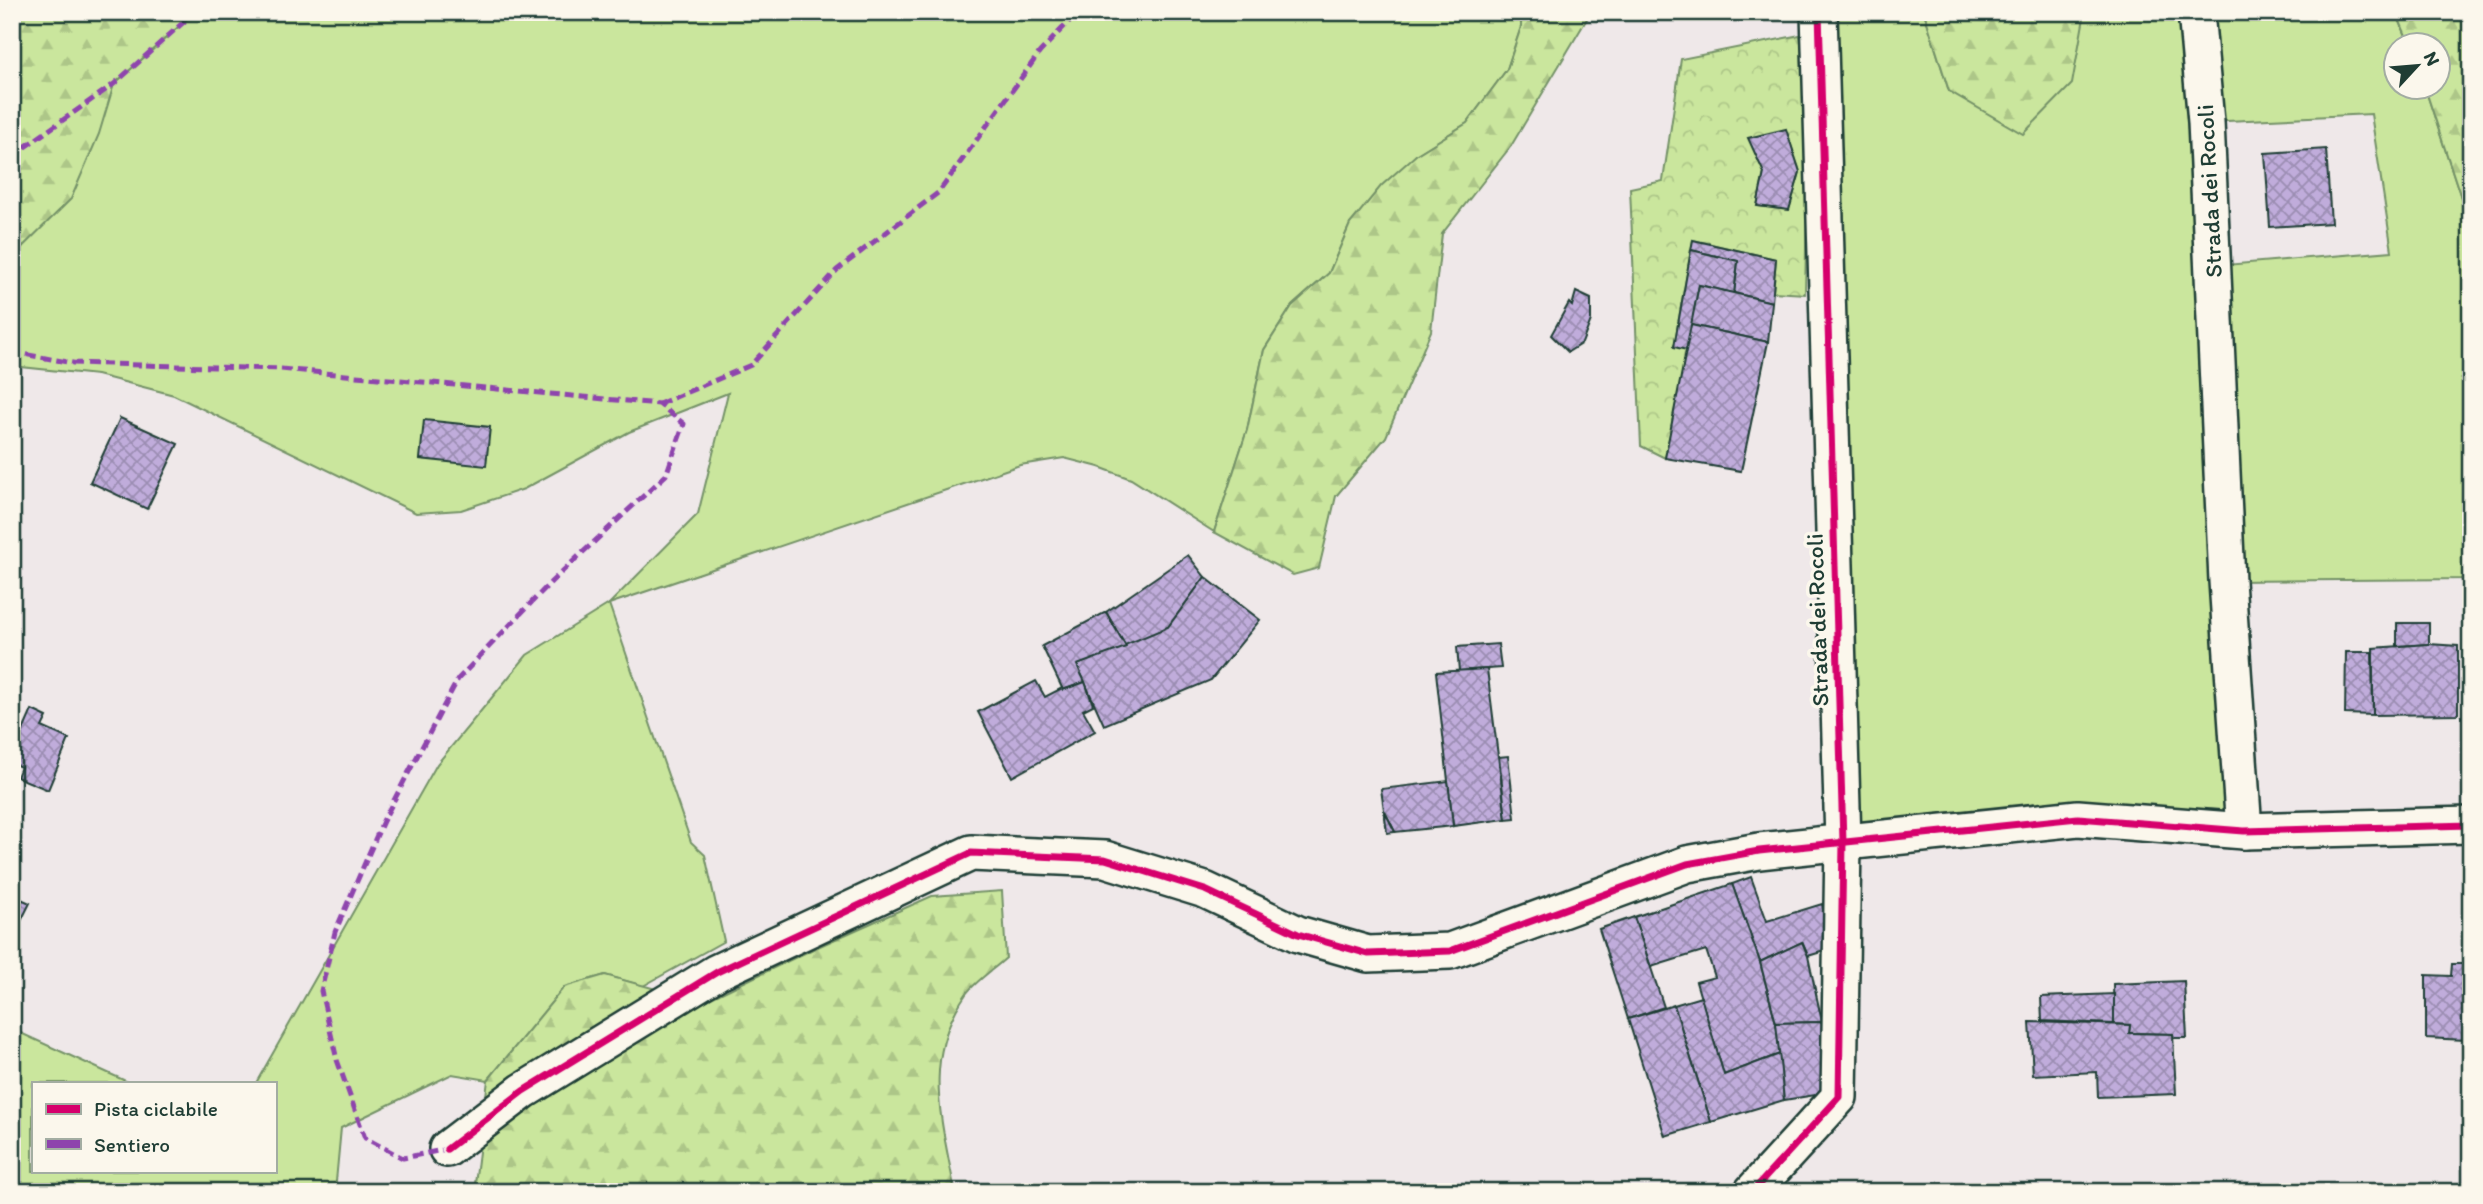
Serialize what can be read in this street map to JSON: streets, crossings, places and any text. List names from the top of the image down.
{
  "streets": {
    "street": ["Strada dei Rocoli"]
  },
  "legend": ["Pista ciclabile", "Sentiero"],
  "north": "top right"
}
